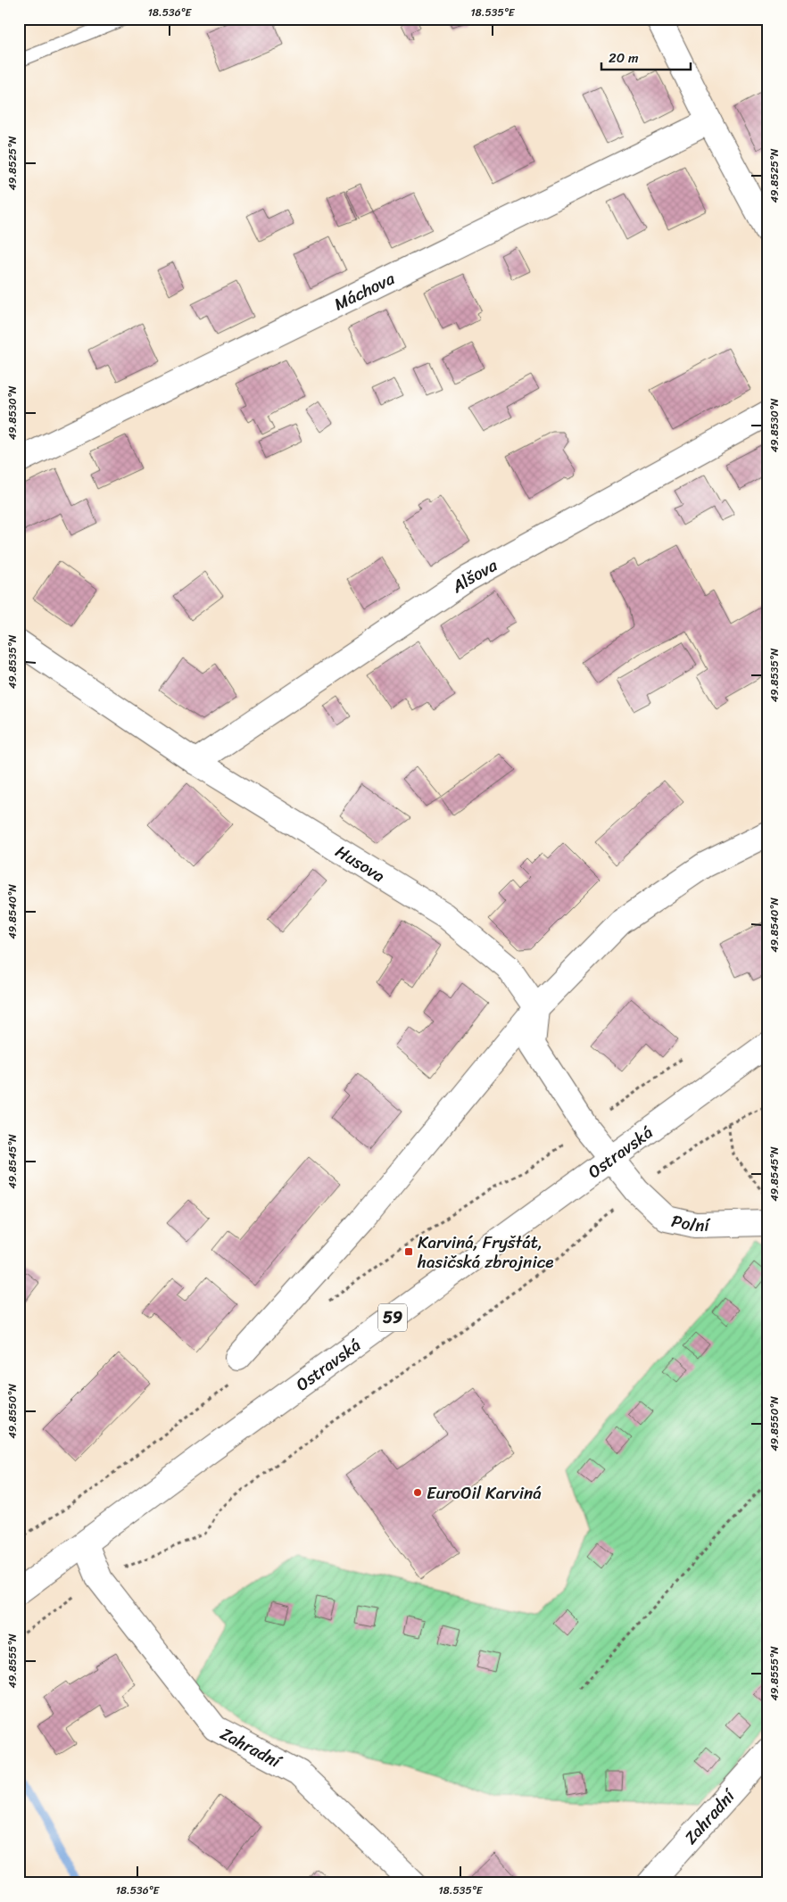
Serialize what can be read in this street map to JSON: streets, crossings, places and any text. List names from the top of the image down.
{
  "streets": {
    "street": [
      "Máchova",
      "Alšova",
      "Husova",
      "Ostravská",
      "Polní",
      "59",
      "Zahradní"
    ]
  },
  "crossings": [
    ["Alšova", "Husova"],
    ["Ostravská", "Polní"],
    ["Ostravská", "Zahradní"]
  ],
  "places": {
    "transit": ["Karviná, Fryštát, hasičská zbrojnice"],
    "other": ["EuroOil Karviná"]
  },
  "scale_bar": "20 m",
  "coordinates": [
    "18.536°E",
    "18.535°E",
    "49.8525°N",
    "49.8530°N",
    "49.8535°N",
    "49.8540°N",
    "49.8545°N",
    "49.8550°N",
    "49.8555°N"
  ]
}
